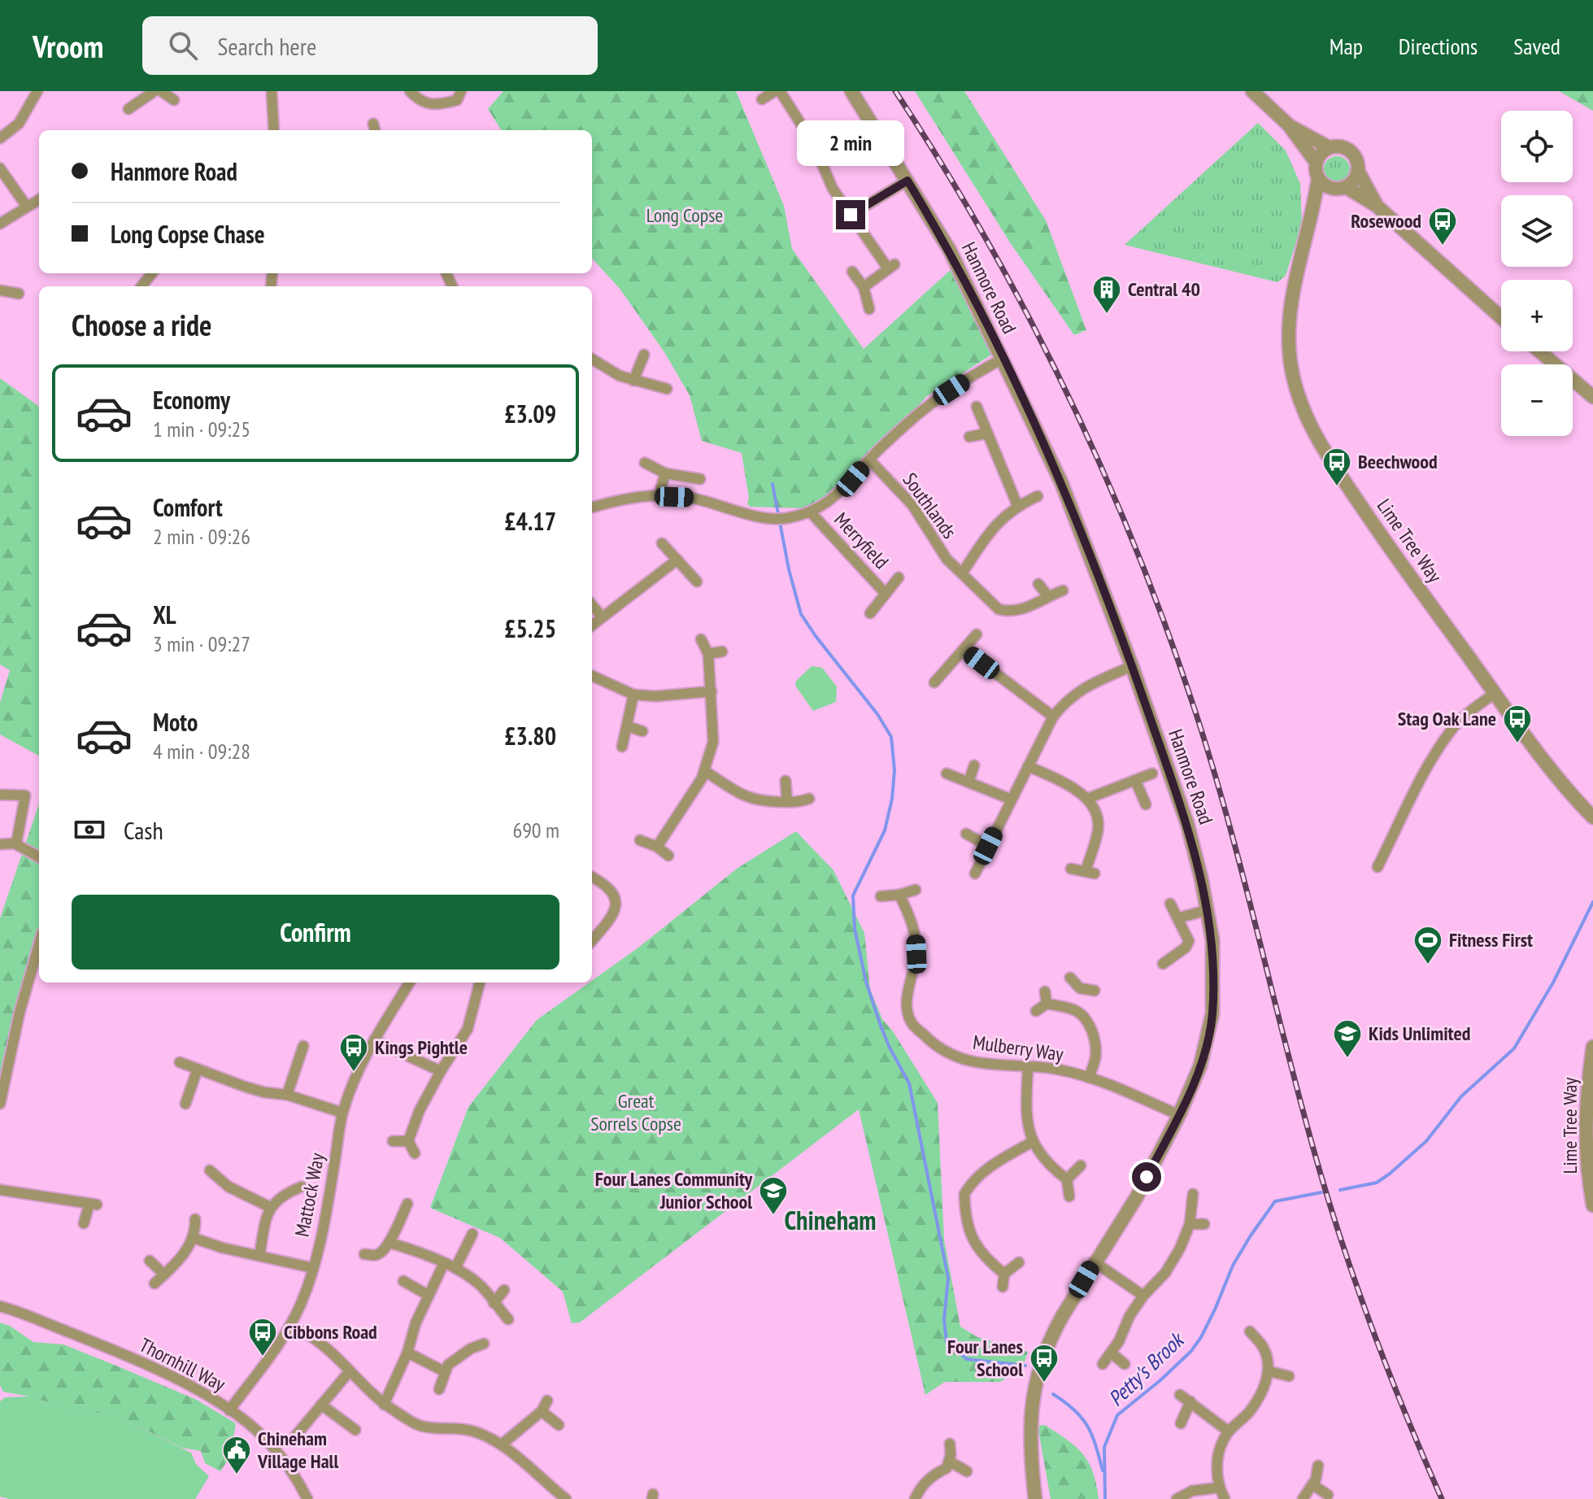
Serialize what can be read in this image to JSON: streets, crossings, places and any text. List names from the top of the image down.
{
  "streets": {
    "street": [
      "Hanmore Road",
      "Southlands",
      "Merryfield",
      "Lime Tree Way",
      "Mulberry Way",
      "Mattock Way",
      "Thornhill Way"
    ]
  },
  "crossings": [
    ["Hanmore Road", "Mulberry Way"],
    ["Mattock Way", "Thornhill Way"]
  ],
  "districts": ["Chineham"],
  "water": ["Petty's Brook"],
  "parks": ["Long Copse", "Great Sorrels Copse"],
  "places": {
    "bus stop": [
      "Rosewood",
      "Beechwood",
      "Stag Oak Lane",
      "Kings Pightle",
      "Cibbons Road",
      "Four Lanes School"
    ],
    "building": ["Central 40"],
    "sports": ["Fitness First"],
    "school or university": ["Kids Unlimited", "Four Lanes Community Junior School"],
    "public building": ["Chineham Village Hall"]
  },
  "page": {
    "header": "Vroom",
    "search": "Search here",
    "nav": ["Map", "Directions", "Saved"],
    "map_buttons": ["+", "−"],
    "bubble": "2 min",
    "banner": ["Hanmore Road", "Long Copse Chase"],
    "heading": "Choose a ride",
    "list": [
      {
        "name": "Economy",
        "note": "1 min · 09:25",
        "value": "£3.09"
      },
      {
        "name": "Comfort",
        "note": "2 min · 09:26",
        "value": "£4.17"
      },
      {
        "name": "XL",
        "note": "3 min · 09:27",
        "value": "£5.25"
      },
      {
        "name": "Moto",
        "note": "4 min · 09:28",
        "value": "£3.80"
      }
    ],
    "pay": ["Cash", "690 m"],
    "buttons": "Confirm"
  }
}
